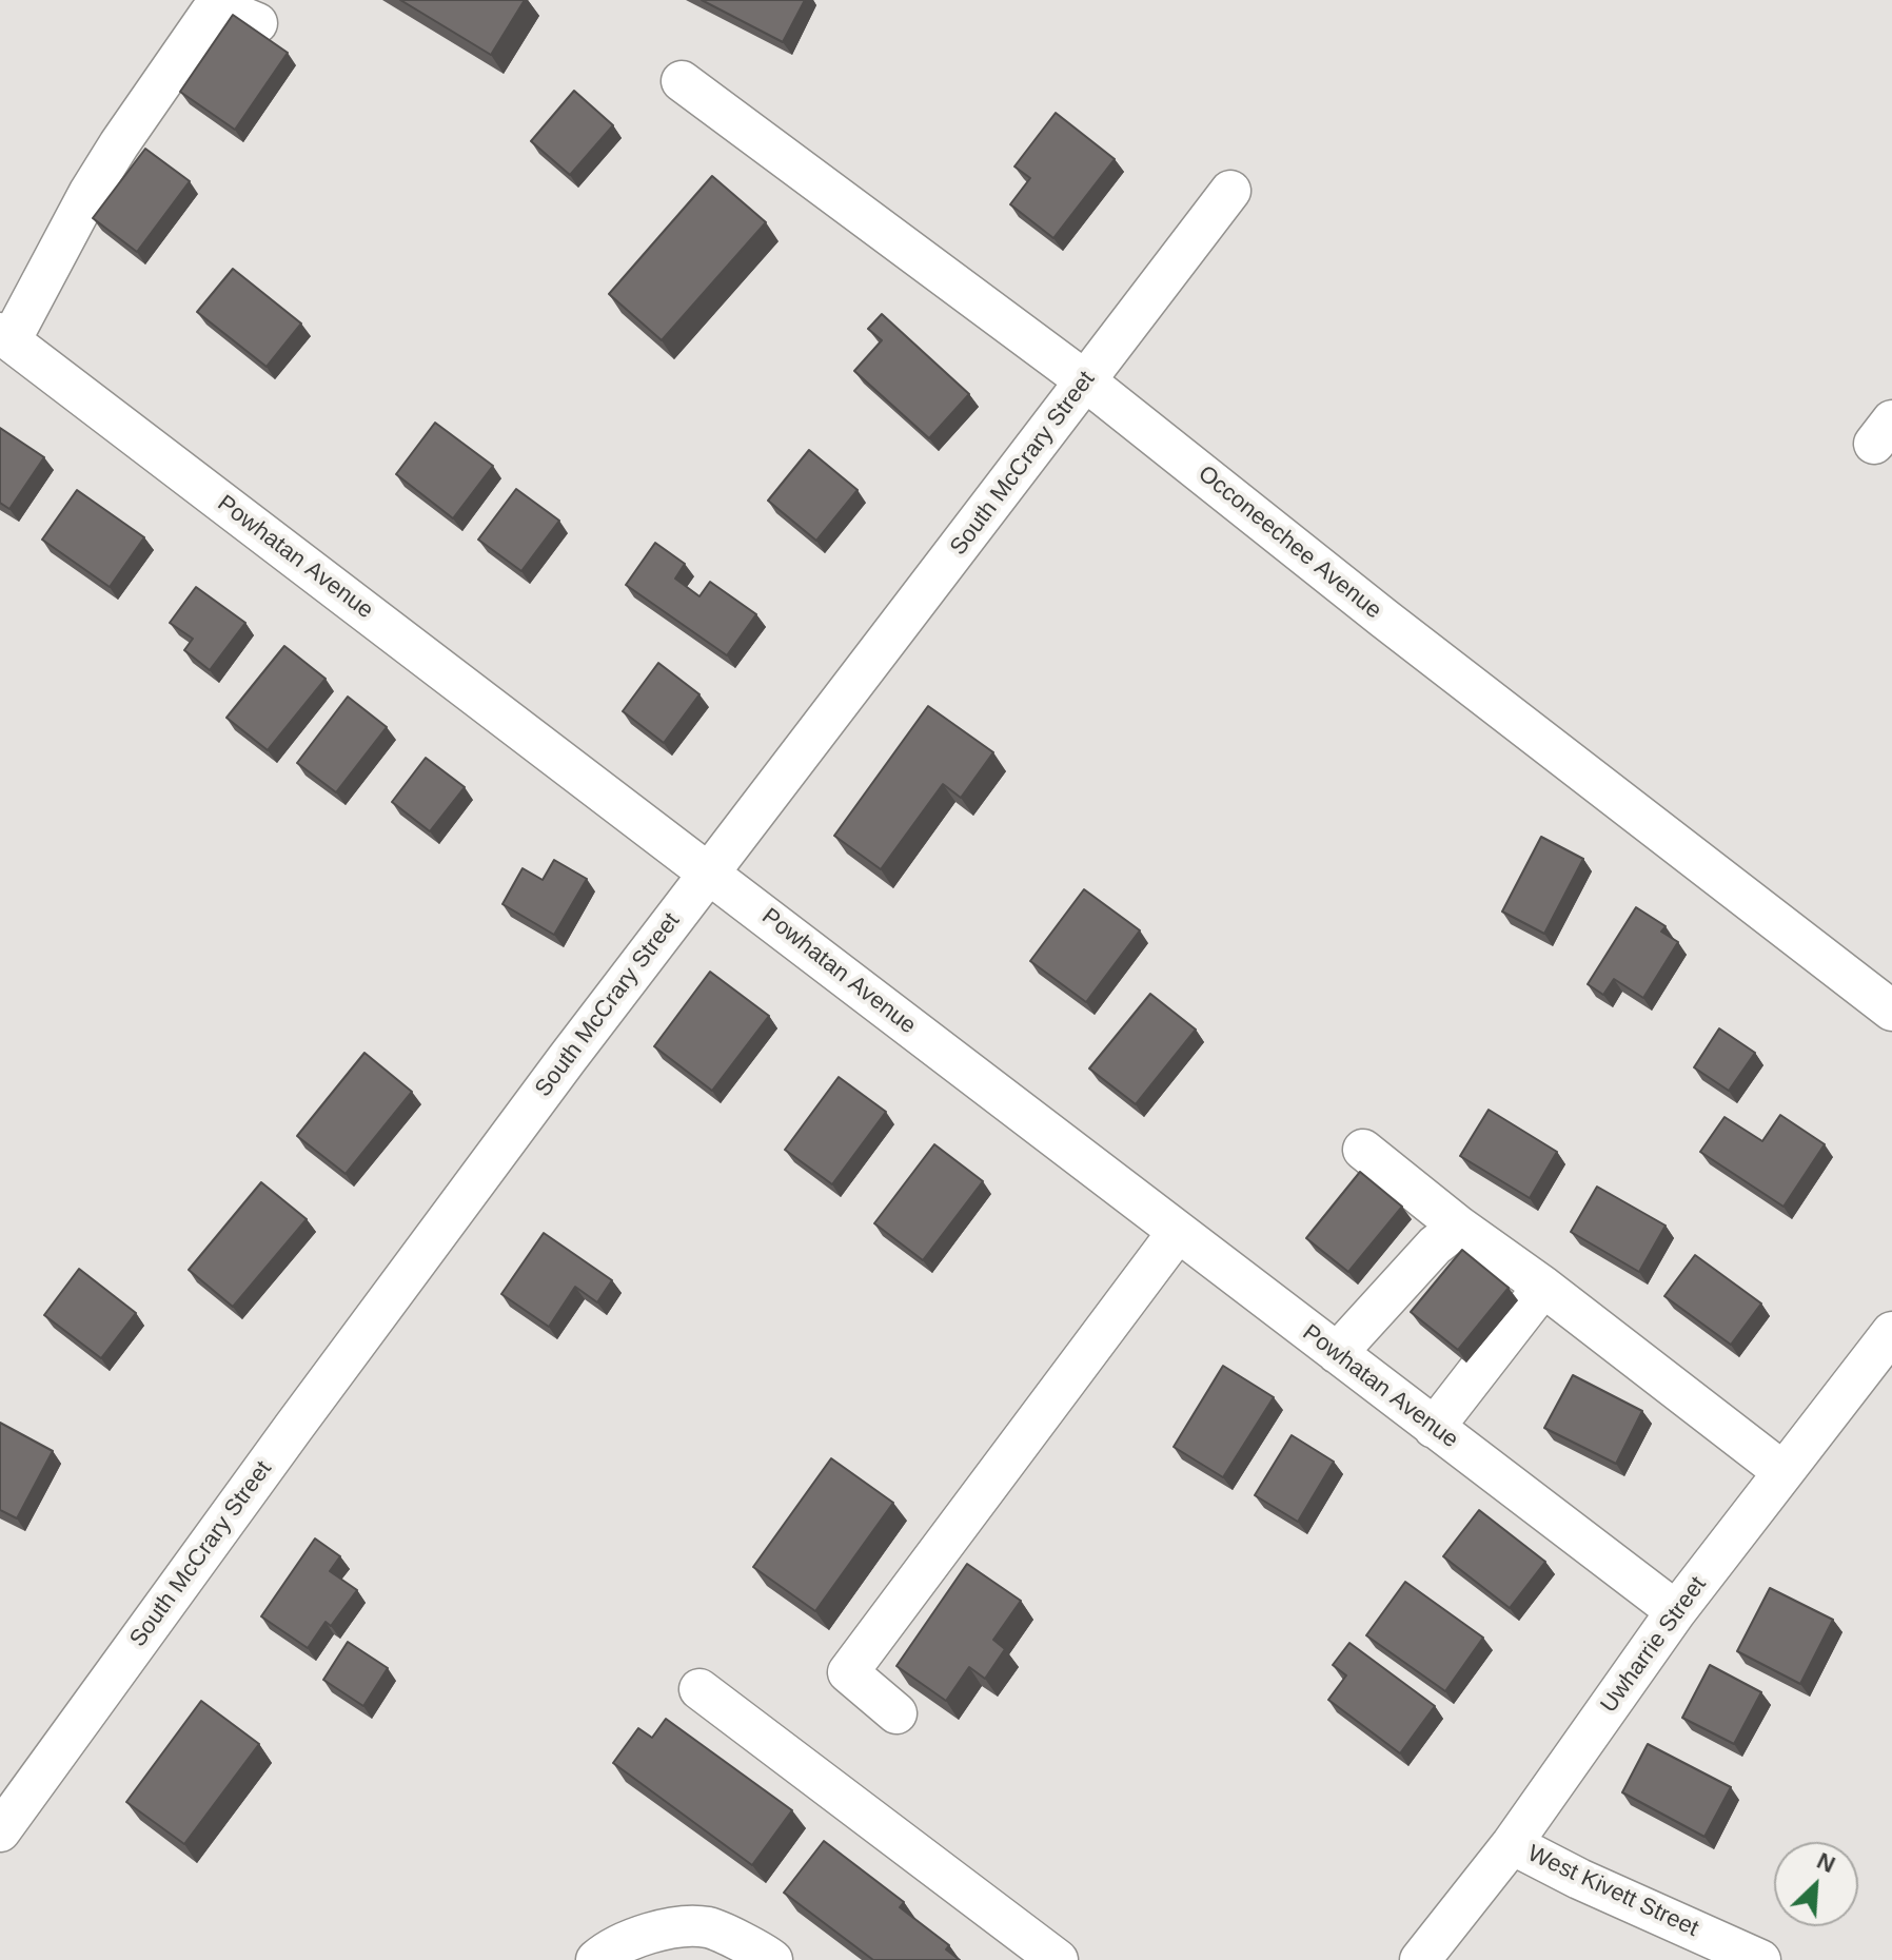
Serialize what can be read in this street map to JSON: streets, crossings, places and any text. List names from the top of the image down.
{
  "streets": {
    "street": [
      "South McCrary Street",
      "Occoneechee Avenue",
      "Powhatan Avenue",
      "Uwharrie Street",
      "West Kivett Street"
    ]
  },
  "crossings": [
    ["South McCrary Street", "Occoneechee Avenue"],
    ["South McCrary Street", "Powhatan Avenue"],
    ["Powhatan Avenue", "Uwharrie Street"],
    ["Uwharrie Street", "West Kivett Street"]
  ],
  "north": "top right"
}
